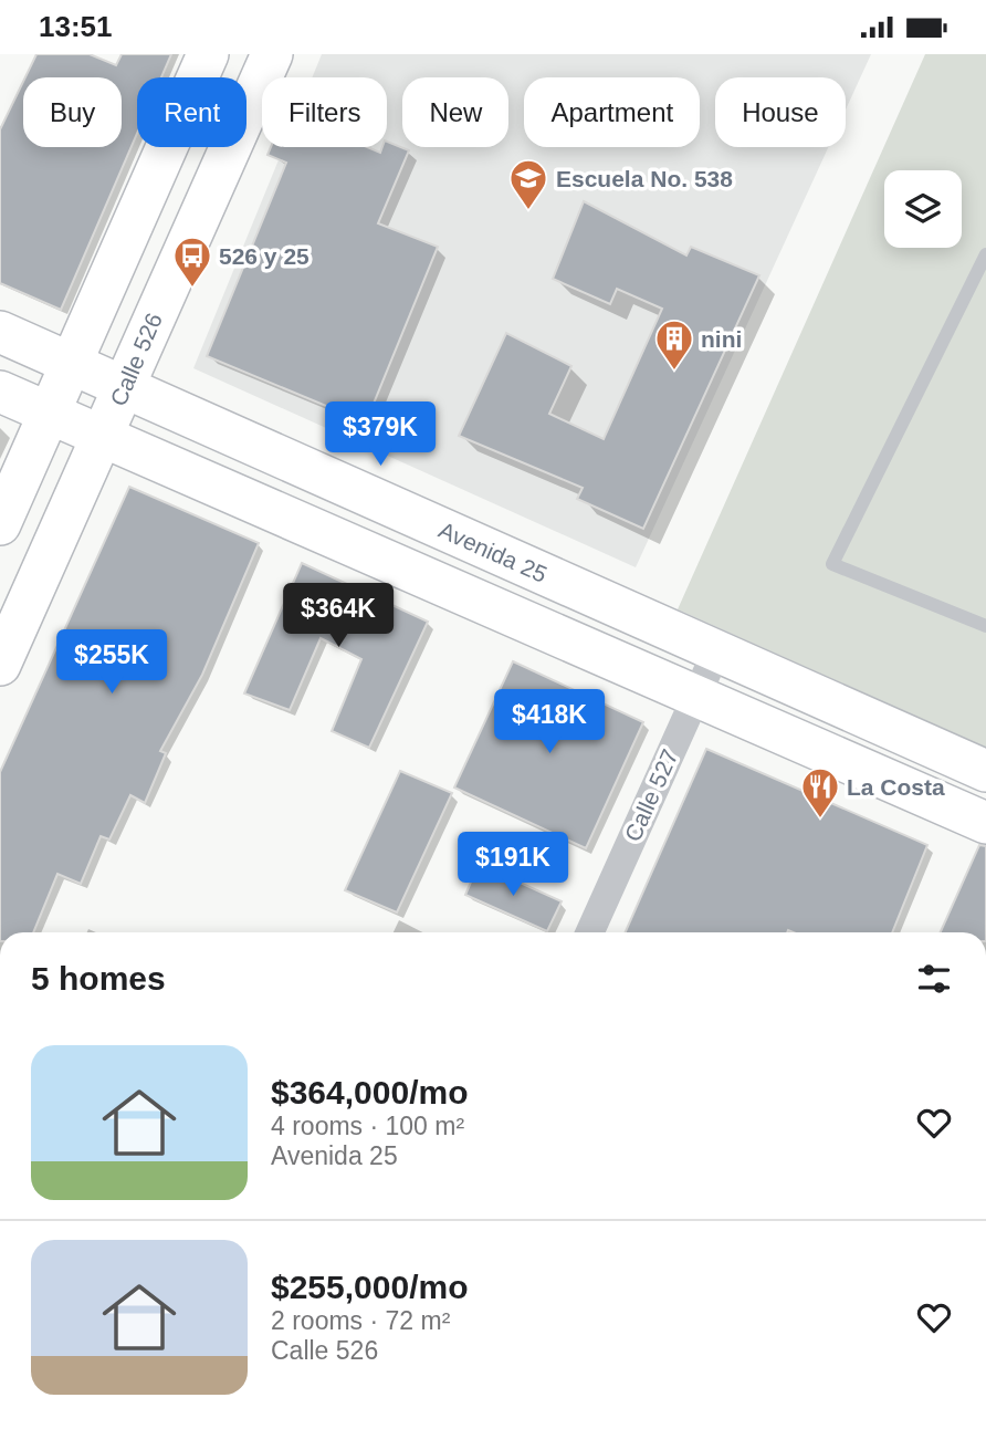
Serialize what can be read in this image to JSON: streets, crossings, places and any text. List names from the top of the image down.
{
  "streets": {
    "main road": ["Calle 526", "Avenida 25"],
    "street": ["Calle 527"]
  },
  "crossings": [
    ["Calle 526", "Avenida 25"],
    ["Avenida 25", "Calle 527"]
  ],
  "places": {
    "school or university": ["Escuela No. 538"],
    "bus stop": ["526 y 25"],
    "building": ["nini"],
    "restaurant": ["La Costa"]
  },
  "page": {
    "status": "13:51",
    "chip": [
      "Buy",
      "Rent",
      "Filters",
      "New",
      "Apartment",
      "House"
    ],
    "price": [
      "$379K",
      "$364K",
      "$255K",
      "$418K",
      "$191K"
    ],
    "heading": "5 homes",
    "list": [
      {
        "name": "$364,000/mo",
        "note": "4 rooms · 100 m² · Avenida 25"
      },
      {
        "name": "$255,000/mo",
        "note": "2 rooms · 72 m² · Calle 526"
      }
    ]
  }
}
